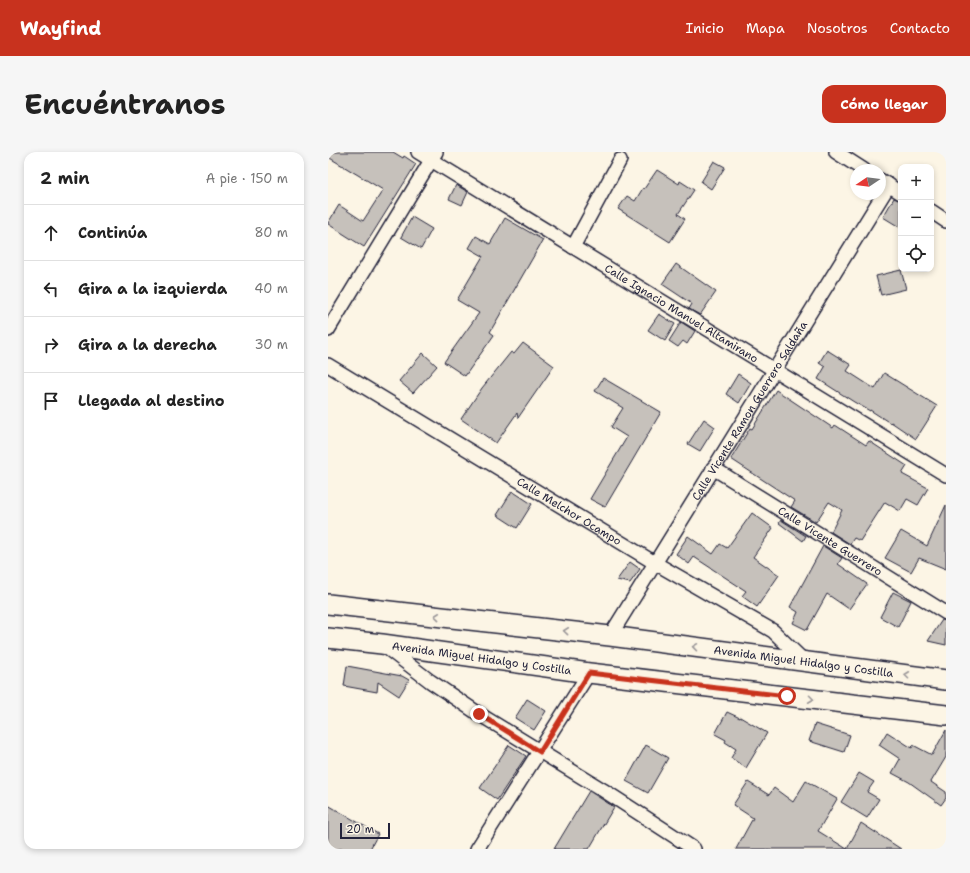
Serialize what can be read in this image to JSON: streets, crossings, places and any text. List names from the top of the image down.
{
  "streets": {
    "main road": ["Avenida Miguel Hidalgo y Costilla"],
    "street": [
      "Calle Ignacio Manuel Altamirano",
      "Calle Vicente Ramon Guerrero Saldaña",
      "Calle Melchor Ocampo",
      "Calle Vicente Guerrero"
    ]
  },
  "crossings": [
    ["Calle Ignacio Manuel Altamirano", "Calle Vicente Ramon Guerrero Saldaña"],
    ["Calle Vicente Ramon Guerrero Saldaña", "Calle Melchor Ocampo"],
    ["Calle Vicente Ramon Guerrero Saldaña", "Calle Vicente Guerrero"],
    ["Calle Vicente Ramon Guerrero Saldaña", "Avenida Miguel Hidalgo y Costilla"],
    ["Calle Melchor Ocampo", "Avenida Miguel Hidalgo y Costilla"]
  ],
  "scale_bar": "20 m",
  "north": "left",
  "page": {
    "header": "Wayfind",
    "nav": [
      "Inicio",
      "Mapa",
      "Nosotros",
      "Contacto"
    ],
    "title": "Encuéntranos",
    "buttons": "Cómo llegar",
    "heading": ["2 min", "A pie · 150 m"],
    "map_buttons": ["+", "−"],
    "list": [
      ["Continúa", "80 m"],
      ["Gira a la izquierda", "40 m"],
      ["Gira a la derecha", "30 m"],
      "Llegada al destino"
    ],
    "scale": "20 m"
  }
}
